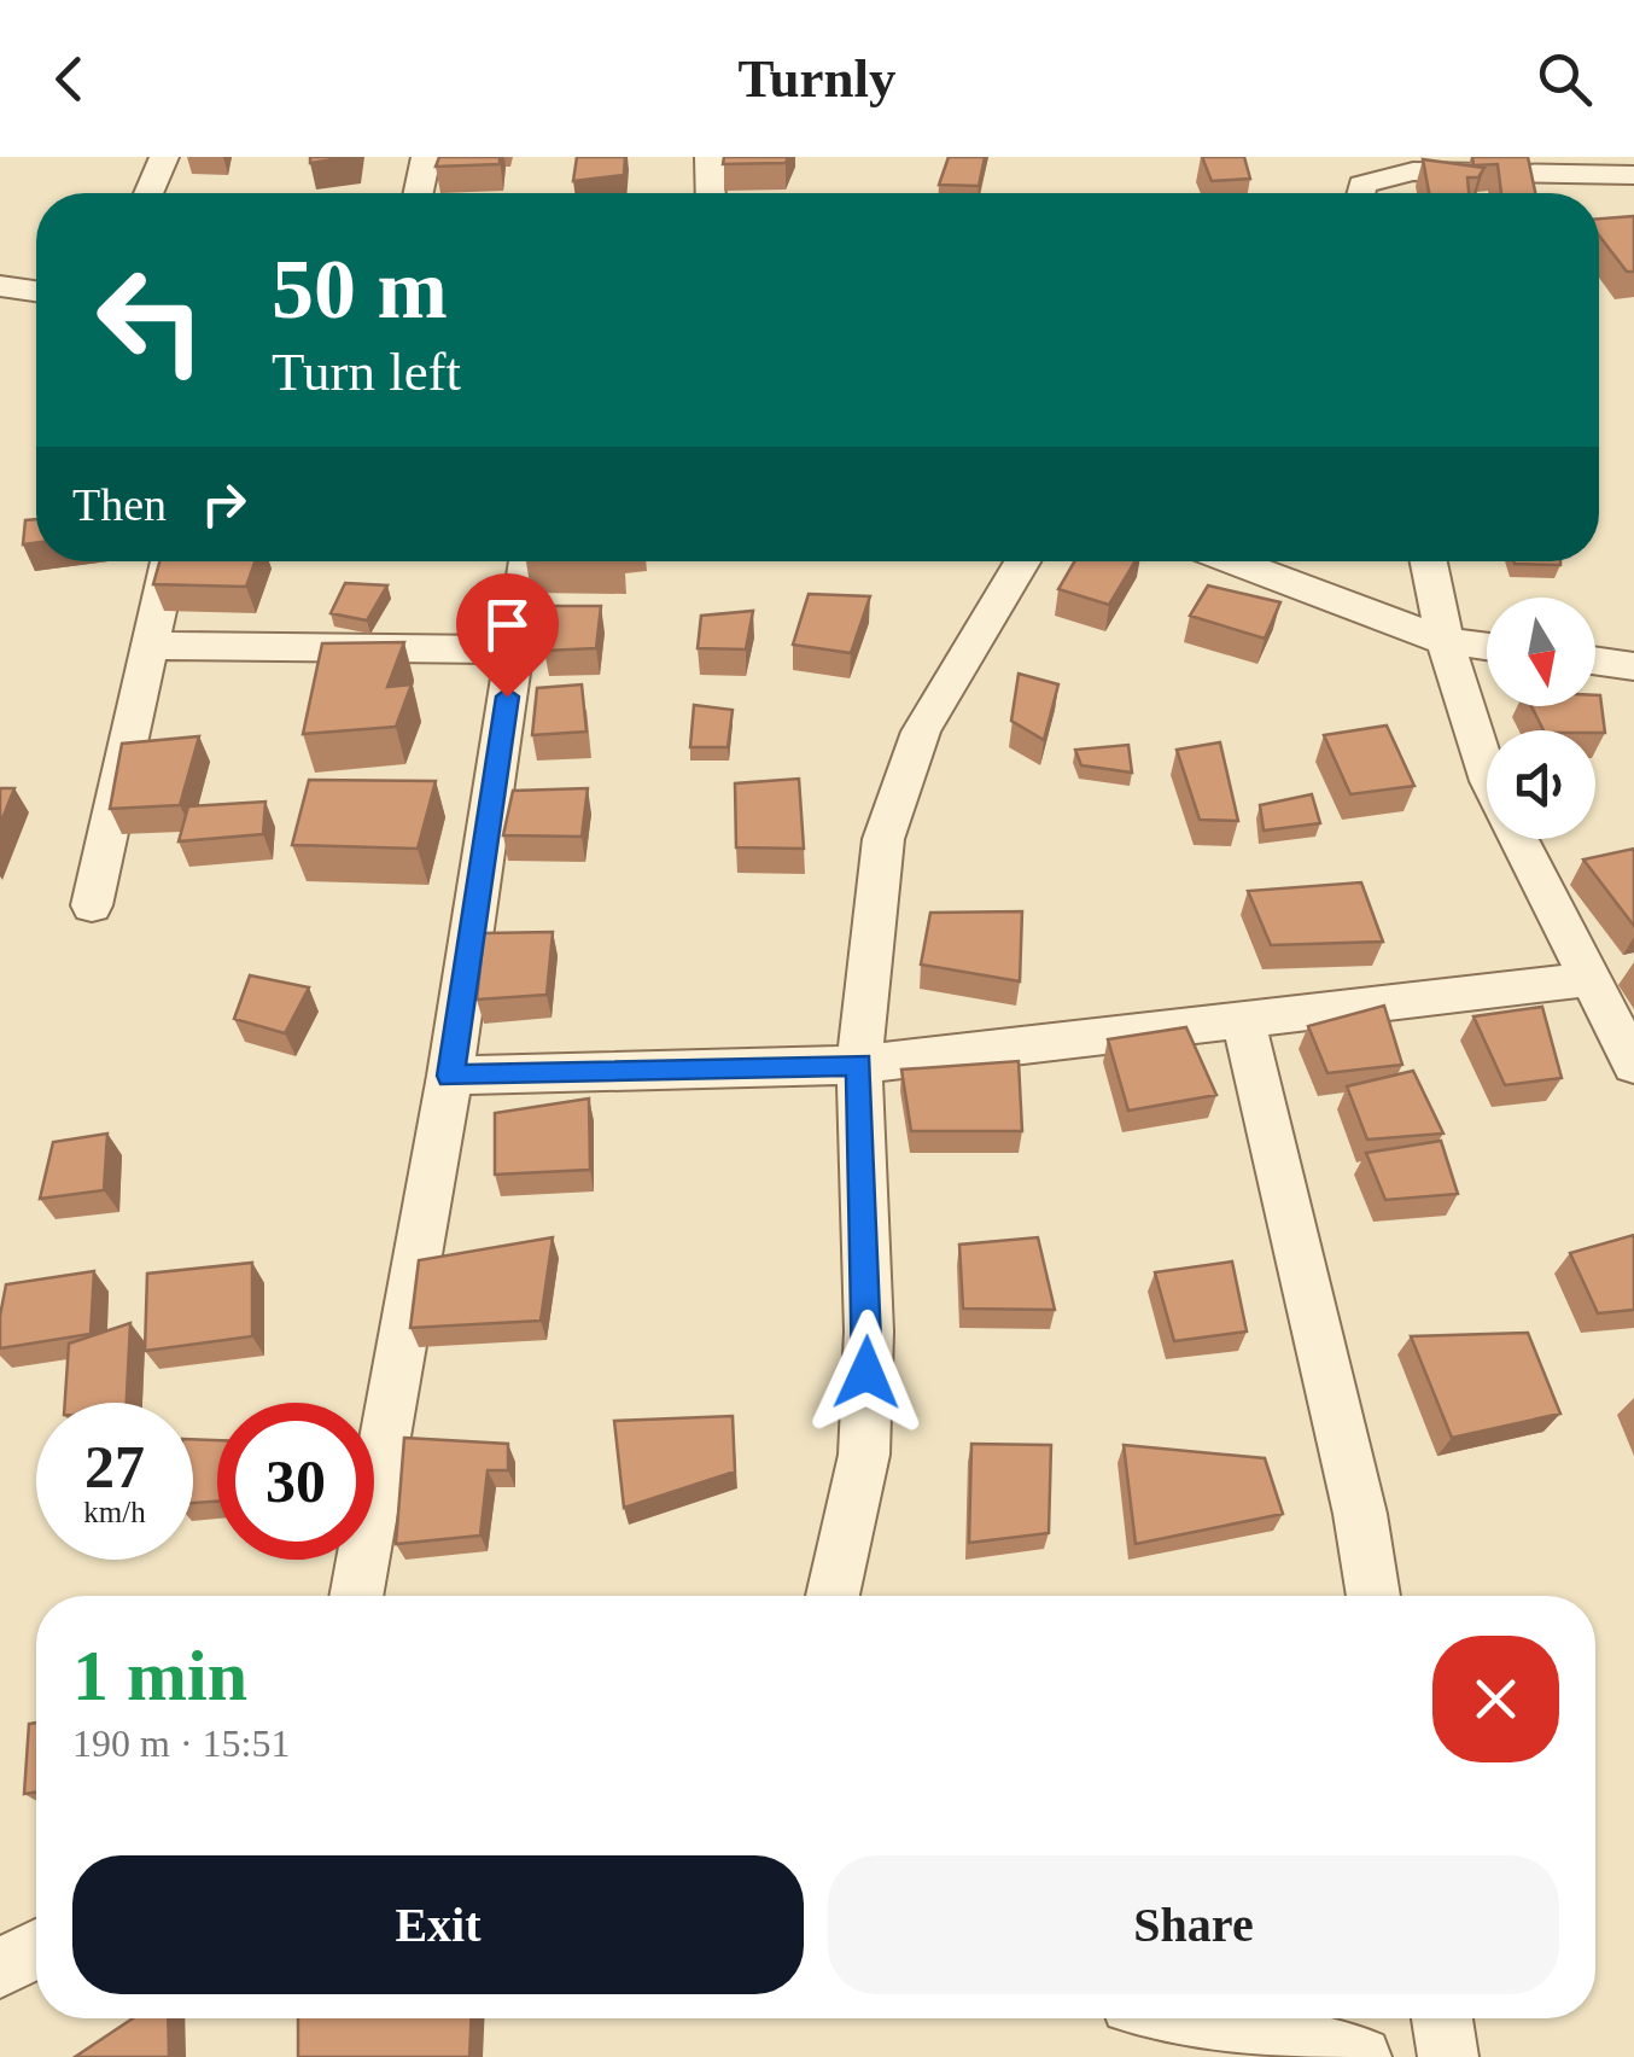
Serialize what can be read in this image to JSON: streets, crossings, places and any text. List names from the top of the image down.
{
  "north": "bottom",
  "page": {
    "header": "Turnly",
    "turn": ["50 m", "Turn left"],
    "then": "Then",
    "speed": "27 km/h",
    "limit": "30",
    "heading": ["1 min", "190 m · 15:51"],
    "buttons": ["Exit", "Share"]
  }
}
